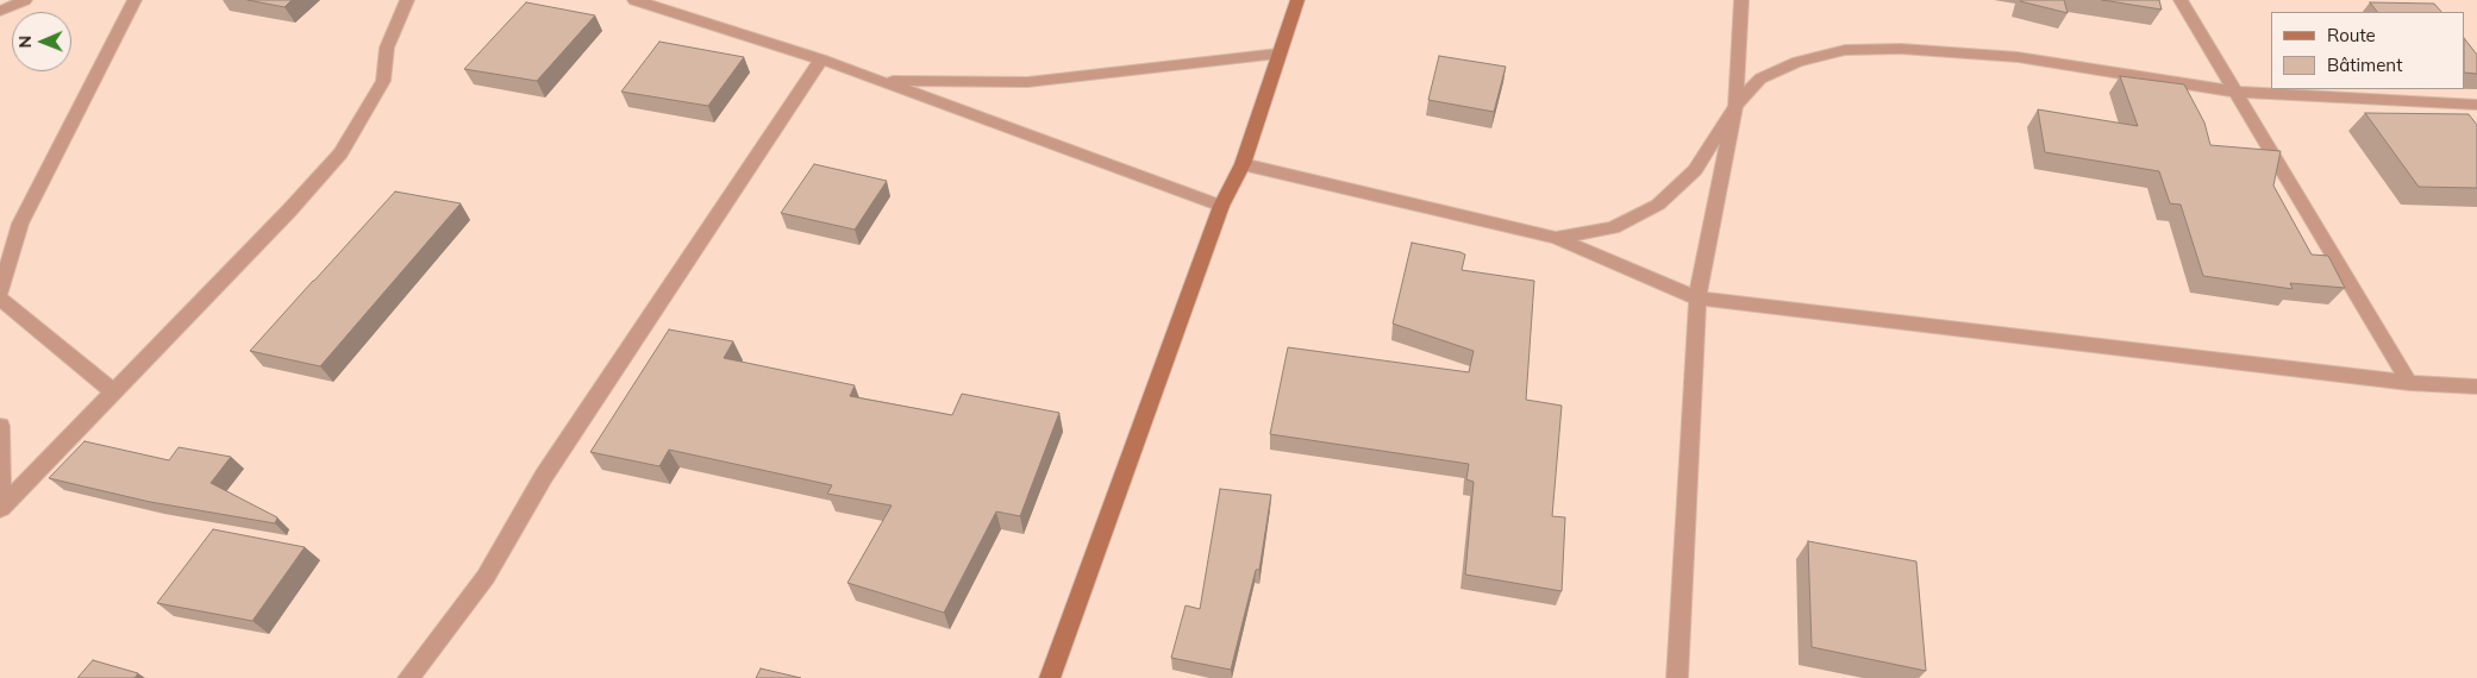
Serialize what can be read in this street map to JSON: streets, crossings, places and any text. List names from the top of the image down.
{
  "legend": ["Route", "Bâtiment"],
  "north": "left"
}
